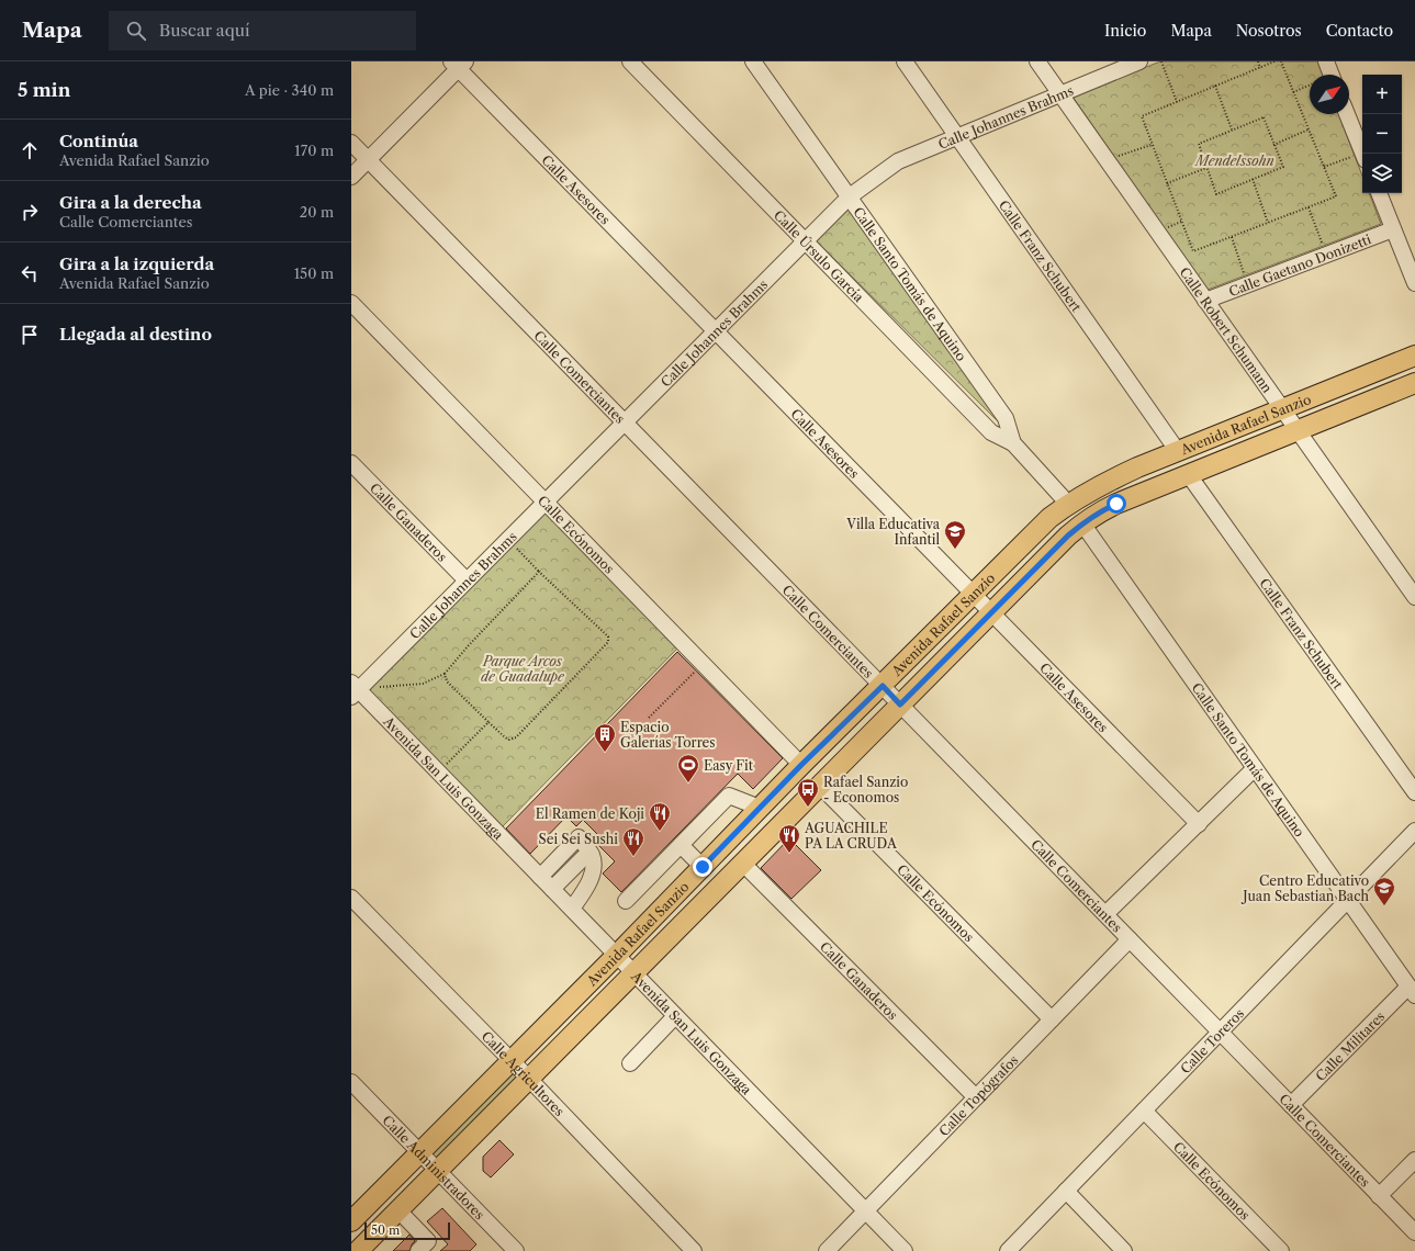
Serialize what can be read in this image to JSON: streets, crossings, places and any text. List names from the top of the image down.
{
  "streets": {
    "main road": ["Avenida Rafael Sanzio"],
    "street": [
      "Calle Johannes Brahms",
      "Calle Asesores",
      "Calle Úrsulo García",
      "Calle Franz Schubert",
      "Calle Gaetano Donizetti",
      "Calle Santo Tomás de Aquino",
      "Calle Robert Schumann",
      "Calle Comerciantes",
      "Calle Ganaderos",
      "Calle Ecónomos",
      "Avenida San Luis Gonzaga",
      "Calle Toreros",
      "Calle Militares",
      "Calle Agricultores",
      "Calle Topógrafos",
      "Calle Administradores"
    ]
  },
  "crossings": [
    ["Calle Johannes Brahms", "Calle Asesores"],
    ["Calle Johannes Brahms", "Calle Úrsulo García"],
    ["Calle Johannes Brahms", "Calle Franz Schubert"],
    ["Calle Johannes Brahms", "Calle Santo Tomás de Aquino"],
    ["Calle Johannes Brahms", "Calle Robert Schumann"],
    ["Calle Johannes Brahms", "Calle Comerciantes"],
    ["Calle Johannes Brahms", "Calle Ganaderos"],
    ["Calle Johannes Brahms", "Calle Ecónomos"],
    ["Calle Johannes Brahms", "Avenida San Luis Gonzaga"],
    ["Calle Asesores", "Avenida Rafael Sanzio"],
    ["Calle Úrsulo García", "Calle Santo Tomás de Aquino"],
    ["Calle Franz Schubert", "Avenida Rafael Sanzio"],
    ["Calle Gaetano Donizetti", "Calle Robert Schumann"],
    ["Calle Santo Tomás de Aquino", "Avenida Rafael Sanzio"],
    ["Calle Santo Tomás de Aquino", "Calle Toreros"],
    ["Calle Santo Tomás de Aquino", "Calle Militares"],
    ["Calle Robert Schumann", "Avenida Rafael Sanzio"],
    ["Calle Comerciantes", "Avenida Rafael Sanzio"],
    ["Calle Comerciantes", "Calle Toreros"],
    ["Calle Comerciantes", "Calle Militares"],
    ["Calle Comerciantes", "Calle Topógrafos"],
    ["Avenida Rafael Sanzio", "Calle Ganaderos"],
    ["Avenida Rafael Sanzio", "Calle Ecónomos"],
    ["Avenida Rafael Sanzio", "Avenida San Luis Gonzaga"],
    ["Avenida Rafael Sanzio", "Calle Agricultores"],
    ["Avenida Rafael Sanzio", "Calle Administradores"],
    ["Calle Ganaderos", "Calle Topógrafos"],
    ["Calle Ecónomos", "Calle Toreros"],
    ["Calle Ecónomos", "Calle Topógrafos"],
    ["Avenida San Luis Gonzaga", "Calle Topógrafos"]
  ],
  "parks": ["Mendelssohn", "Parque Arcos de Guadalupe"],
  "places": {
    "school or university": ["Villa Educativa Infantil", "Centro Educativo Juan Sebastian Bach"],
    "building": ["Espacio Galerías Torres"],
    "sports": ["Easy Fit"],
    "bus stop": ["Rafael Sanzio - Economos"],
    "restaurant": ["El Ramen de Koji", "AGUACHILE PA LA CRUDA", "Sei Sei Sushi"]
  },
  "scale_bar": "50 m",
  "north": "top right",
  "page": {
    "header": "Mapa",
    "search": "Buscar aquí",
    "nav": [
      "Inicio",
      "Mapa",
      "Nosotros",
      "Contacto"
    ],
    "heading": ["5 min", "A pie · 340 m"],
    "map_buttons": ["+", "−"],
    "list": [
      ["Continúa", "Avenida Rafael Sanzio", "170 m"],
      ["Gira a la derecha", "Calle Comerciantes", "20 m"],
      ["Gira a la izquierda", "Avenida Rafael Sanzio", "150 m"],
      "Llegada al destino"
    ],
    "scale": "50 m"
  }
}
